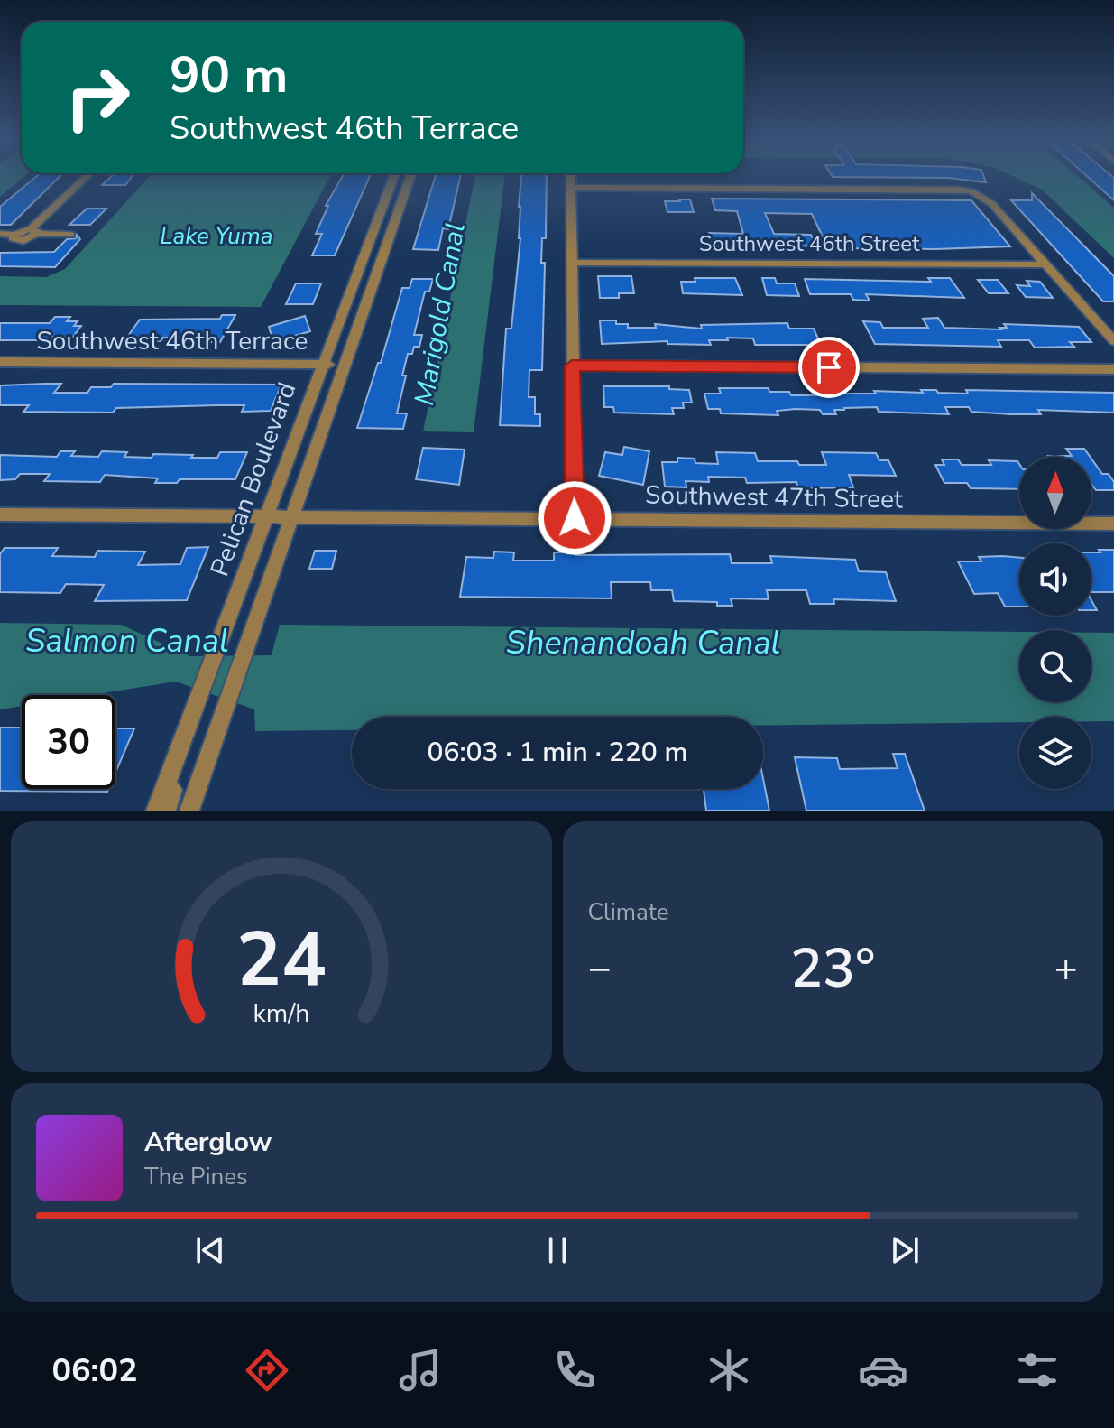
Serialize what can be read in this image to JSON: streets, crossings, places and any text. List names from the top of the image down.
{
  "streets": {
    "street": [
      "Southwest 46th Street",
      "Southwest 46th Terrace",
      "Pelican Boulevard",
      "Southwest 47th Street"
    ]
  },
  "crossings": [
    ["Southwest 46th Terrace", "Pelican Boulevard"],
    ["Pelican Boulevard", "Southwest 47th Street"]
  ],
  "water": [
    "Lake Yuma",
    "Marigold Canal",
    "Salmon Canal",
    "Shenandoah Canal"
  ],
  "north": "top",
  "page": {
    "turn": ["90 m", "Southwest 46th Terrace"],
    "limit": "30",
    "trip": "06:03 · 1 min · 220 m",
    "tile": "Climate",
    "heat": ["−", "23°", "+"],
    "song": ["Afterglow", "The Pines"],
    "tabs": "06:02",
    "gauge": ["24", "km/h"]
  }
}
